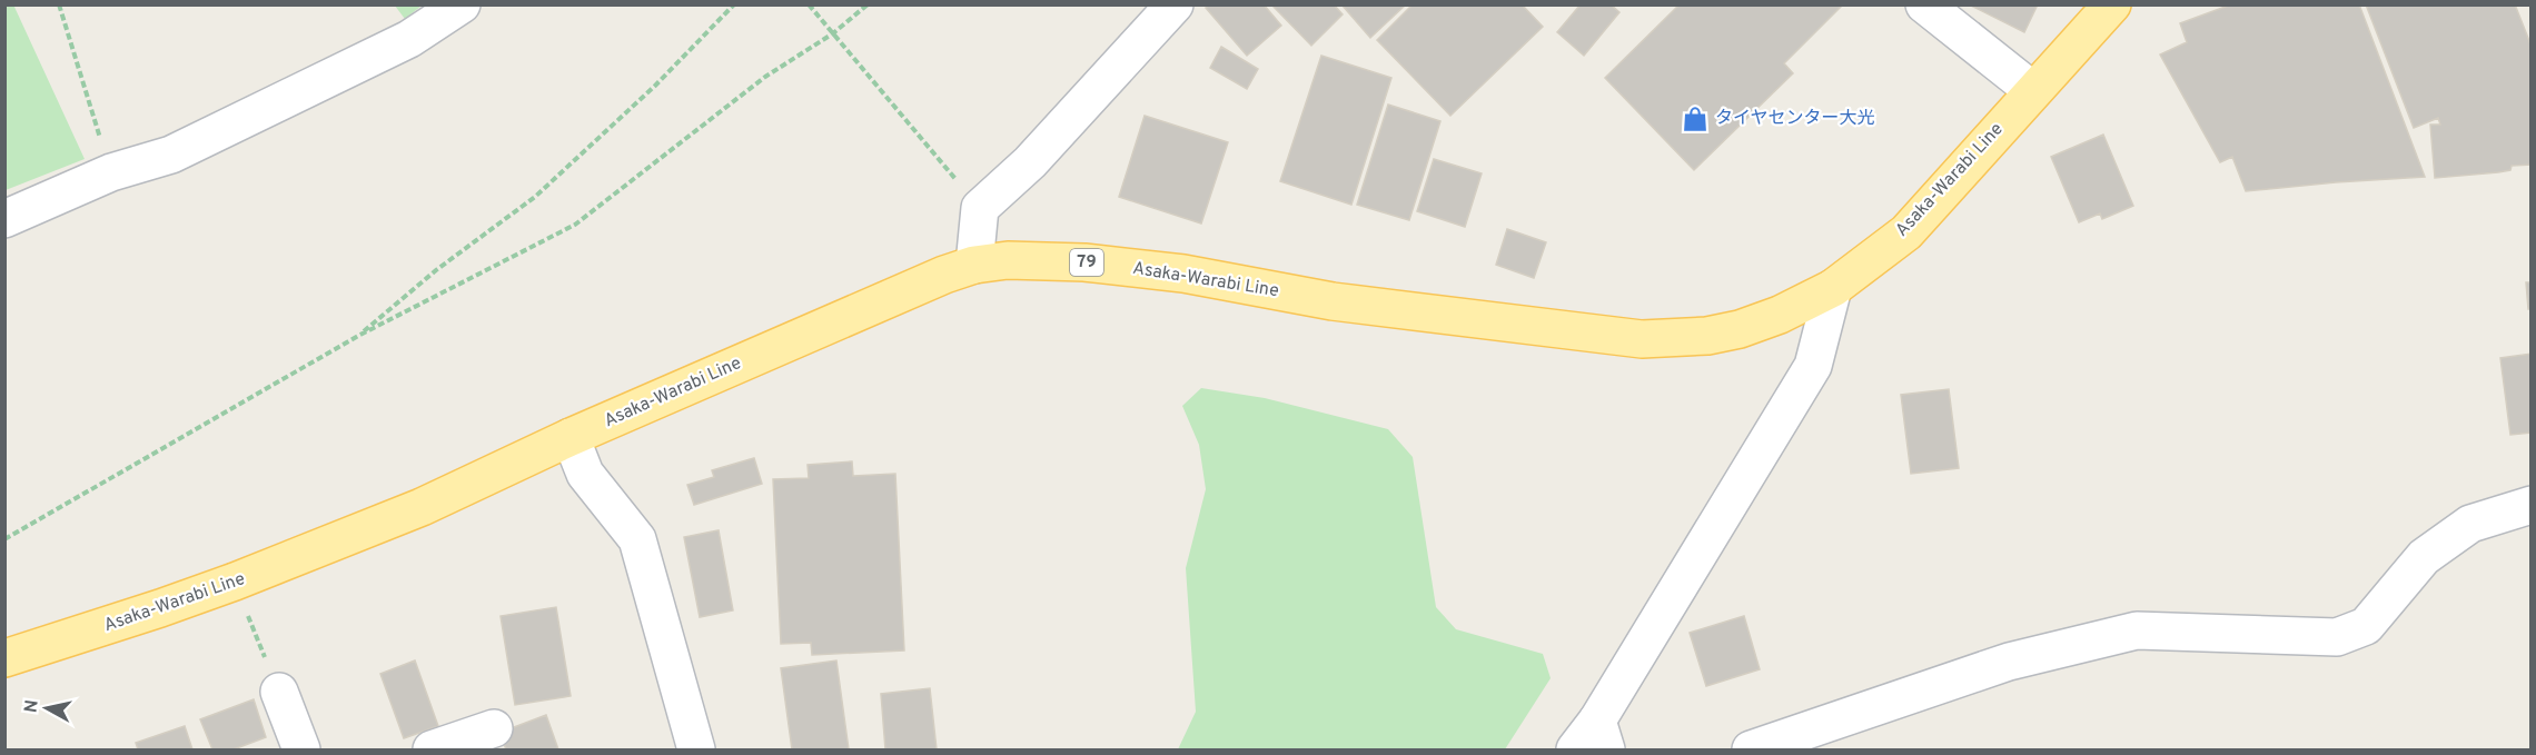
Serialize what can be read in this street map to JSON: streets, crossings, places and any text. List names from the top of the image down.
{
  "streets": {
    "main road": ["Asaka-Warabi Line", "79"]
  },
  "places": {
    "shop": ["タイヤセンター大光"]
  },
  "north": "left"
}
